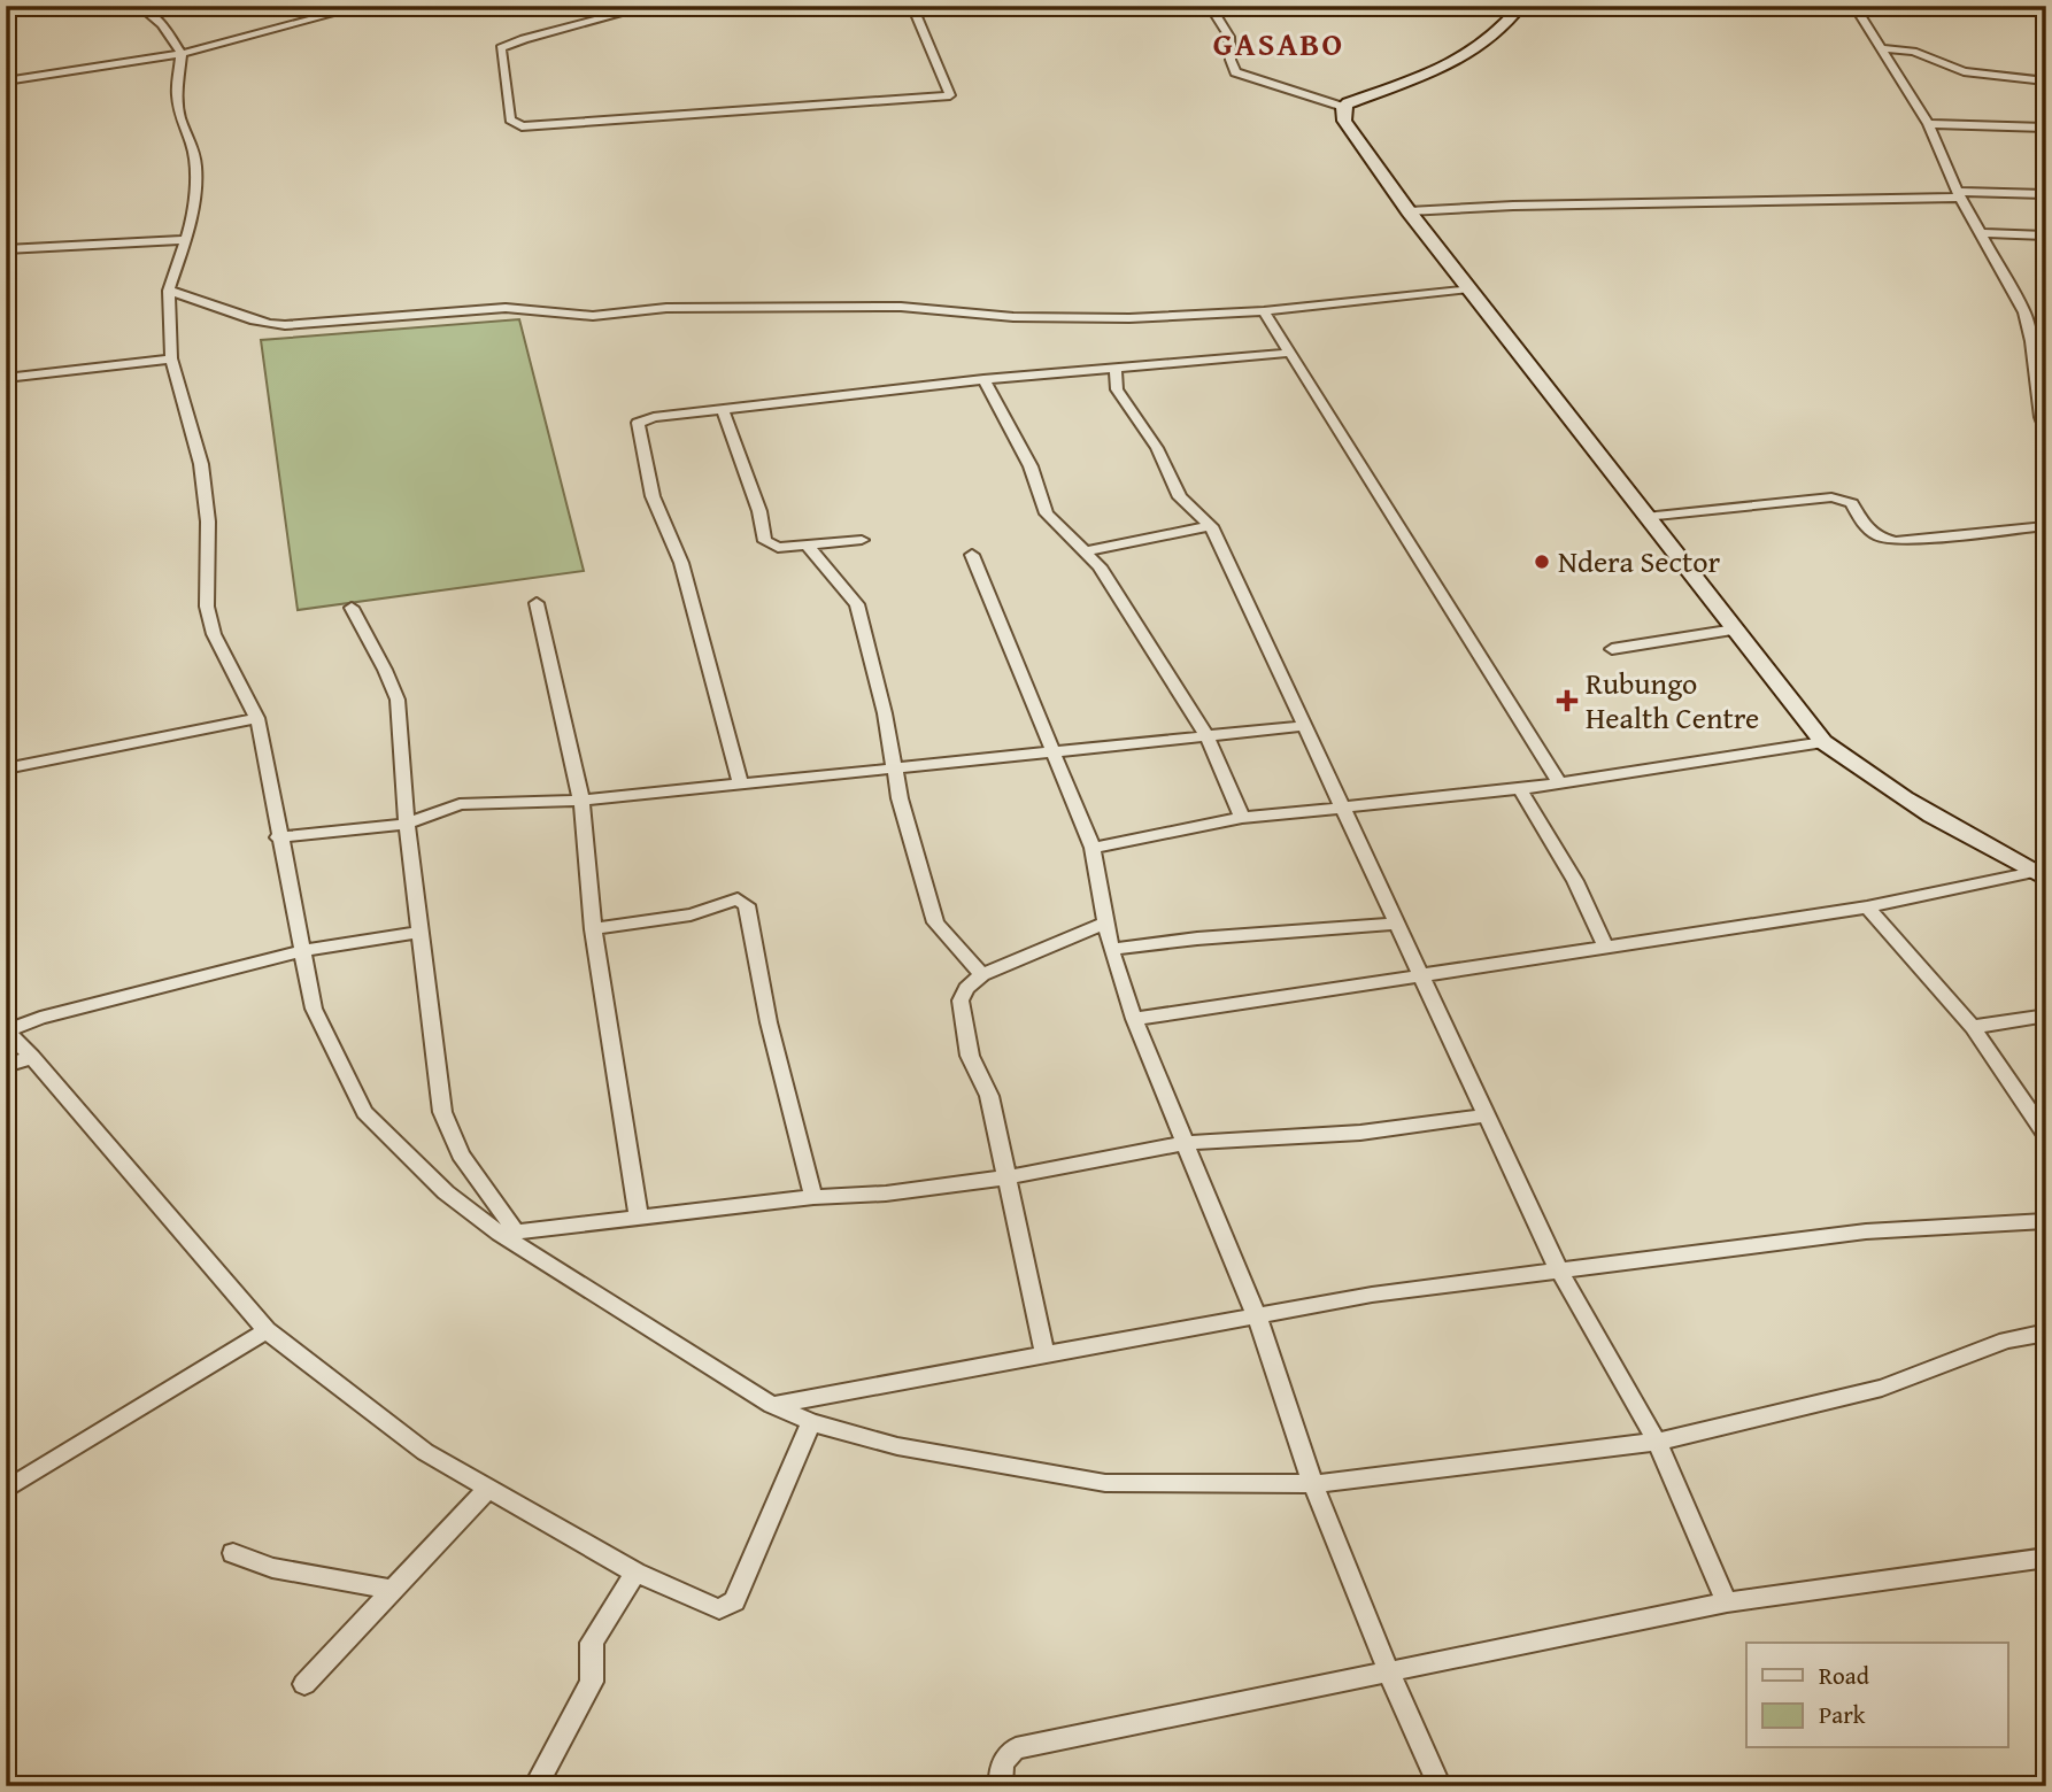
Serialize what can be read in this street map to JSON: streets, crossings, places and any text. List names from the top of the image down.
{
  "districts": ["GASABO"],
  "places": {
    "other": ["Ndera Sector"],
    "health": ["Rubungo Health Centre"]
  },
  "legend": ["Road", "Park"]
}
